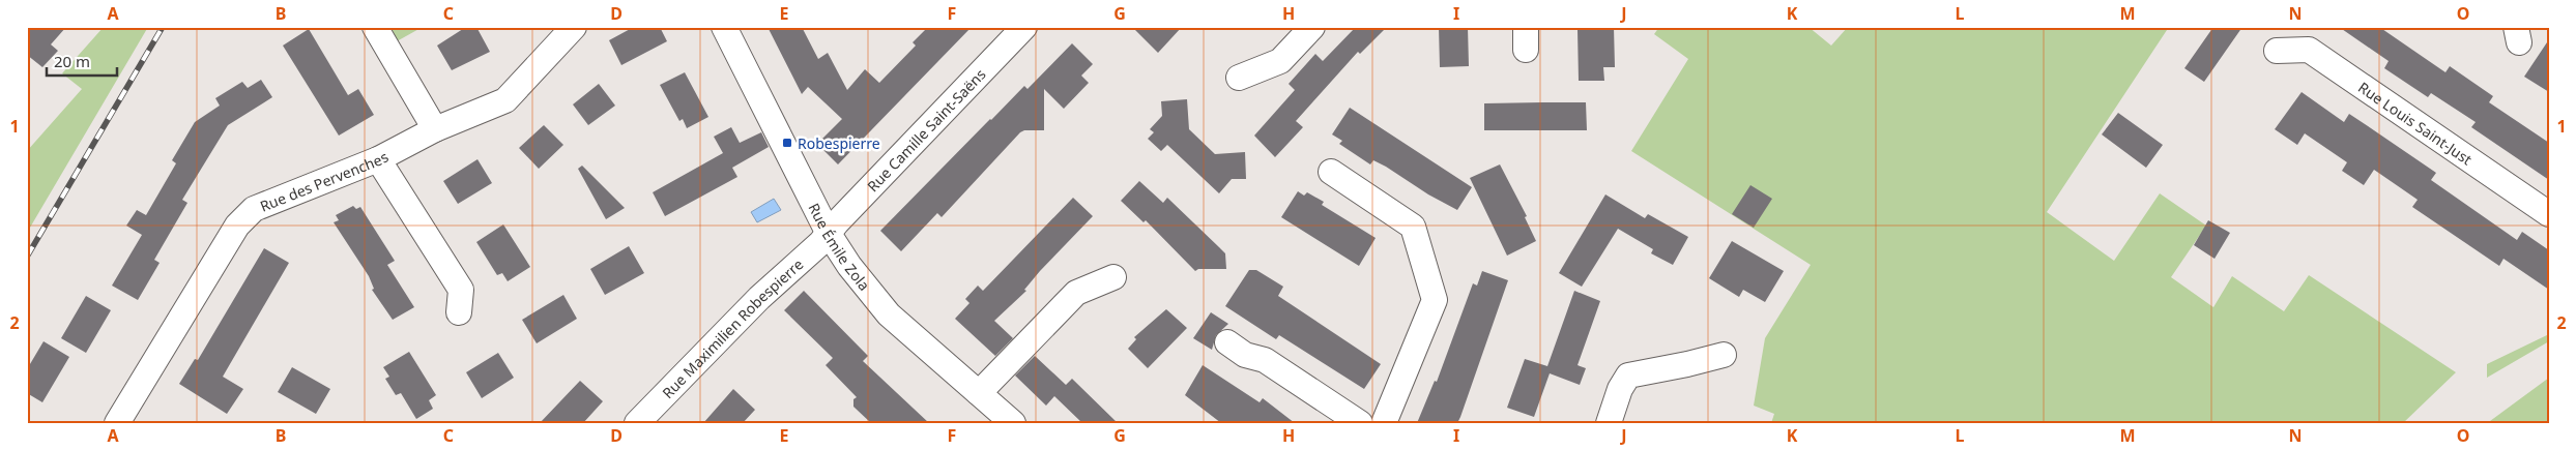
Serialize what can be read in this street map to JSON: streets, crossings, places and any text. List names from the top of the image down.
{
  "streets": {
    "street": [
      "Rue Louis Saint-Just",
      "Rue Camille Saint-Saëns",
      "Rue des Pervenches",
      "Rue Émile Zola",
      "Rue Maximilien Robespierre"
    ]
  },
  "crossings": [
    ["Rue Camille Saint-Saëns", "Rue Émile Zola"],
    ["Rue Camille Saint-Saëns", "Rue Maximilien Robespierre"],
    ["Rue Émile Zola", "Rue Maximilien Robespierre"]
  ],
  "places": {
    "transit": ["Robespierre"]
  },
  "scale_bar": "20 m",
  "grid": {
    "columns": [
      "A",
      "B",
      "C",
      "D",
      "E",
      "F",
      "G",
      "H",
      "I",
      "J",
      "K",
      "L",
      "M",
      "N",
      "O"
    ],
    "rows": ["1", "2"]
  }
}
